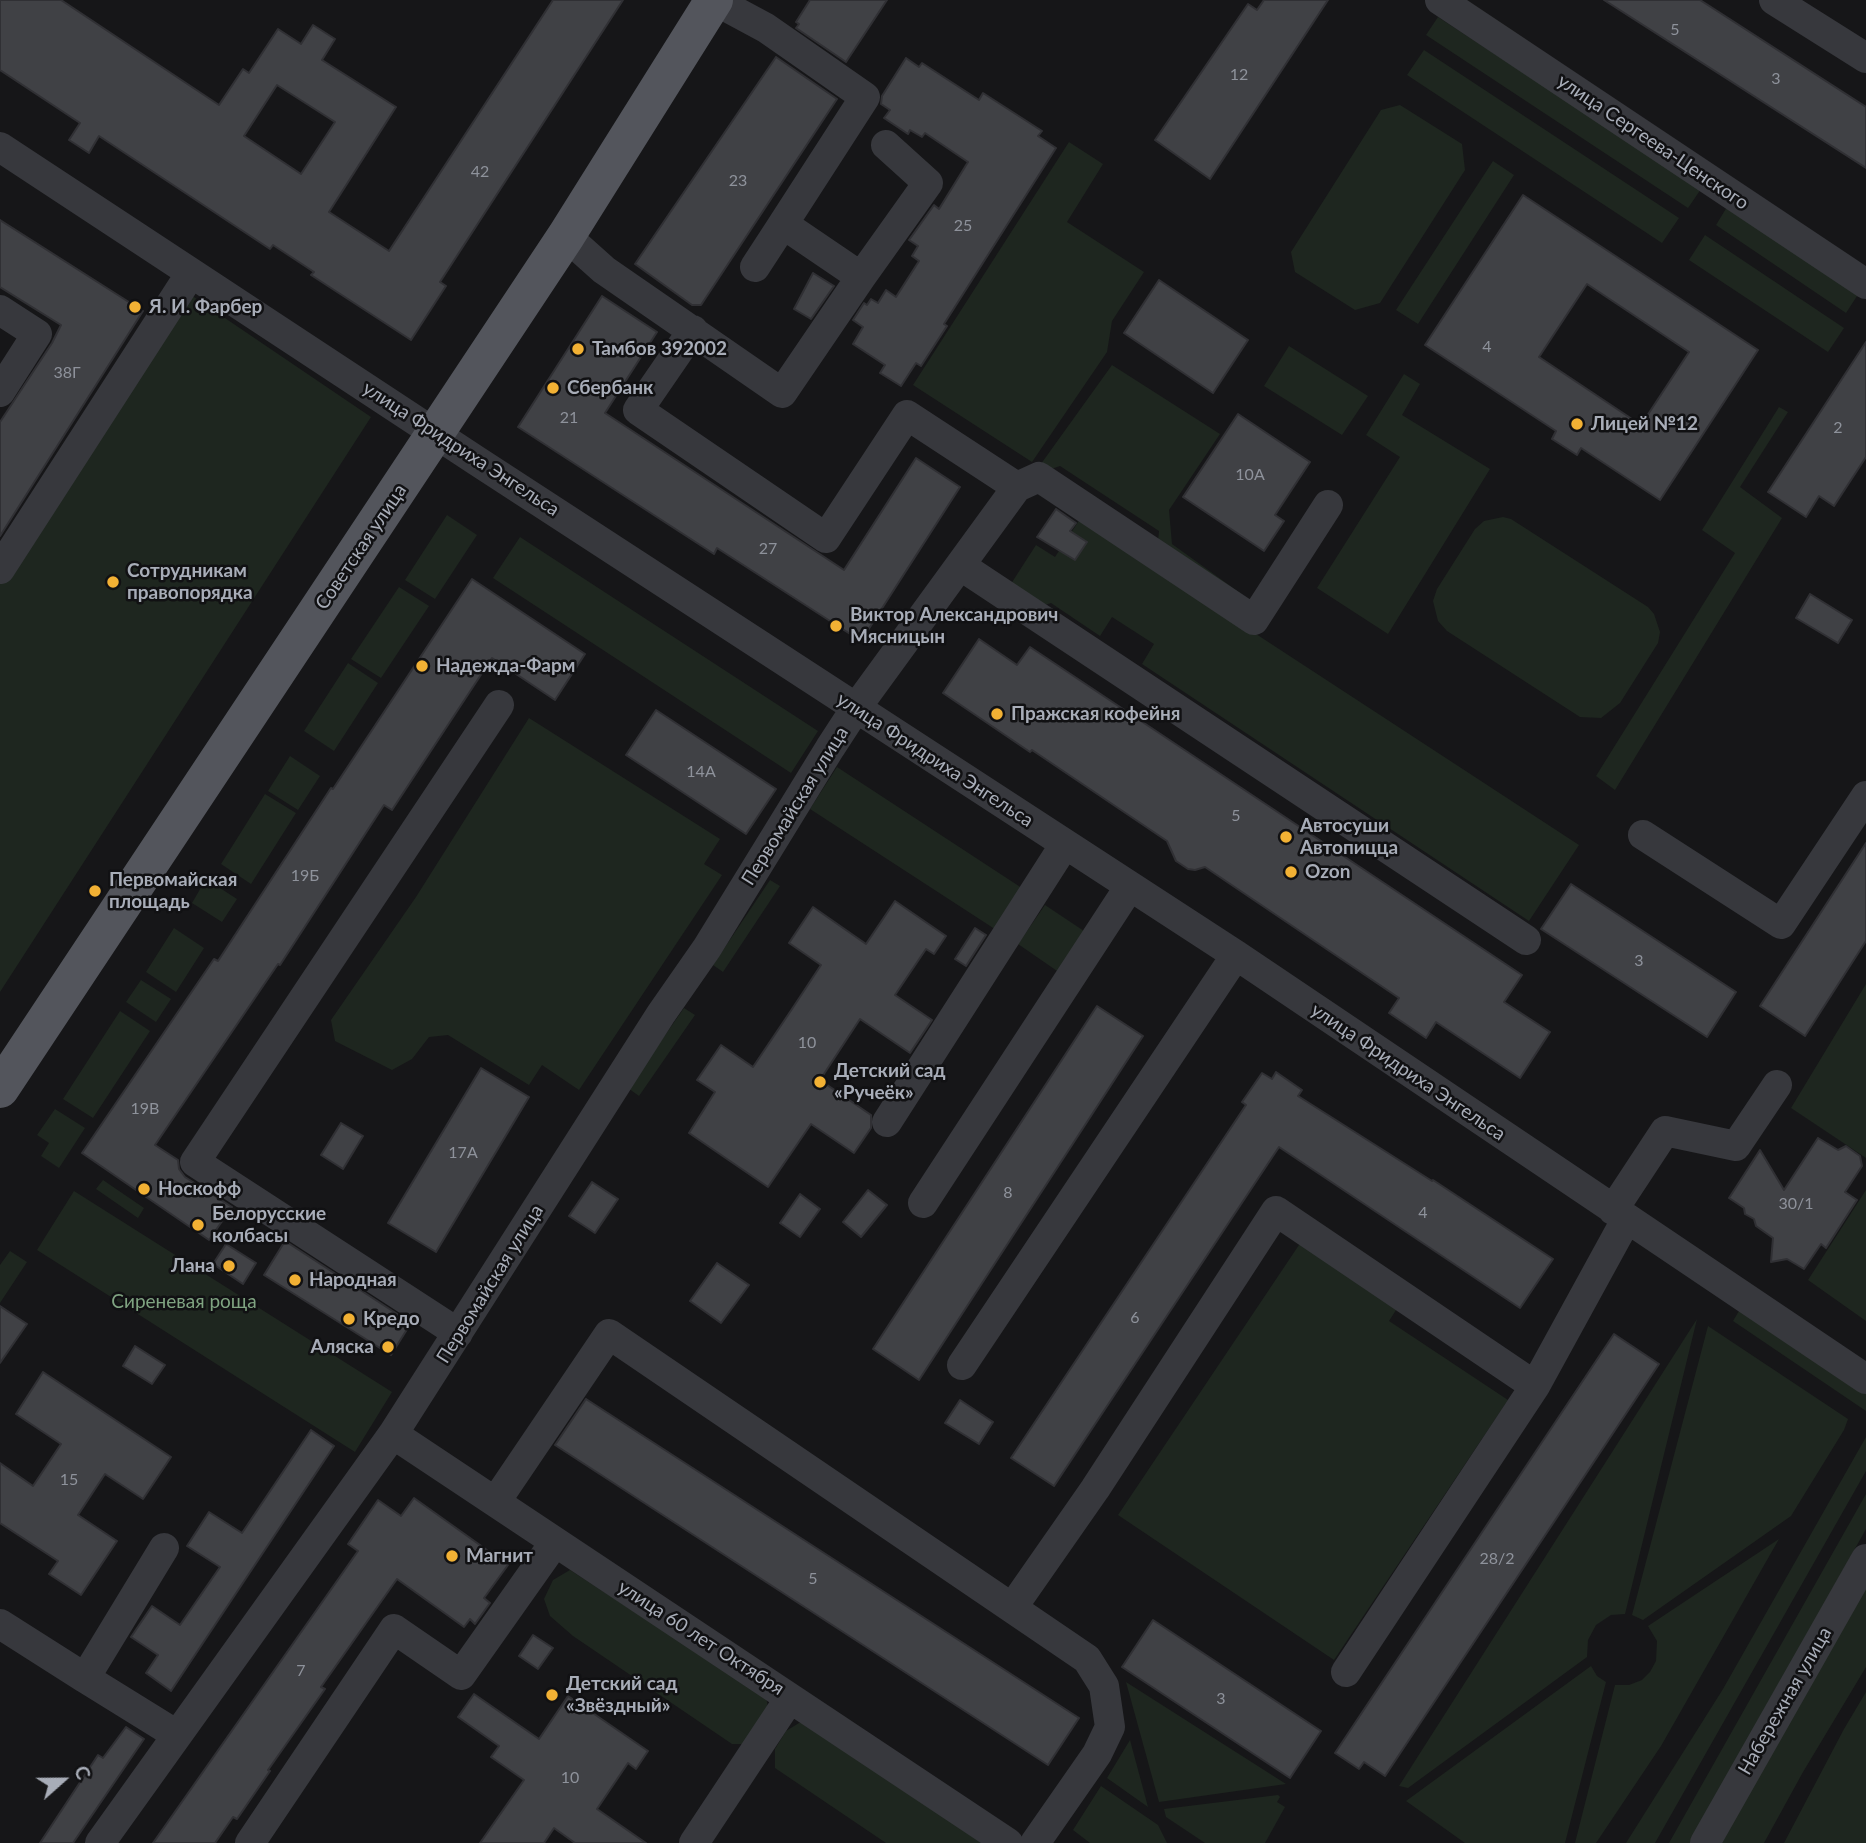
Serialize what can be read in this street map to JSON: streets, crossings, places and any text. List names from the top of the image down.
{
  "streets": {
    "main road": ["Советская улица"],
    "street": [
      "улица Сергеева-Ценского",
      "улица Фридриха Энгельса",
      "Первомайская улица",
      "улица 60 лет Октября",
      "Набережная улица"
    ]
  },
  "crossings": [
    ["улица Фридриха Энгельса", "Советская улица"],
    ["улица Фридриха Энгельса", "Первомайская улица"],
    ["Первомайская улица", "улица 60 лет Октября"]
  ],
  "parks": ["Сиреневая роща"],
  "places": [
    "Я. И. Фарбер",
    "Тамбов 392002",
    "Сбербанк",
    "Лицей №12",
    "Сотрудникам правопорядка",
    "Виктор Александрович Мясницын",
    "Надежда-Фарм",
    "Пражская кофейня",
    "Автосуши Автопицца",
    "Ozon",
    "Первомайская площадь",
    "Детский сад «Ручеёк»",
    "Носкофф",
    "Белорусские колбасы",
    "Лана",
    "Народная",
    "Кредо",
    "Аляска",
    "Магнит",
    "Детский сад «Звёздный»"
  ],
  "house_numbers": [
    "5",
    "12",
    "3",
    "42",
    "23",
    "25",
    "4",
    "38Г",
    "21",
    "2",
    "10А",
    "27",
    "14А",
    "5",
    "19Б",
    "3",
    "10",
    "19В",
    "17А",
    "8",
    "30/1",
    "4",
    "6",
    "15",
    "28/2",
    "5",
    "7",
    "3",
    "10"
  ],
  "north": "right"
}
